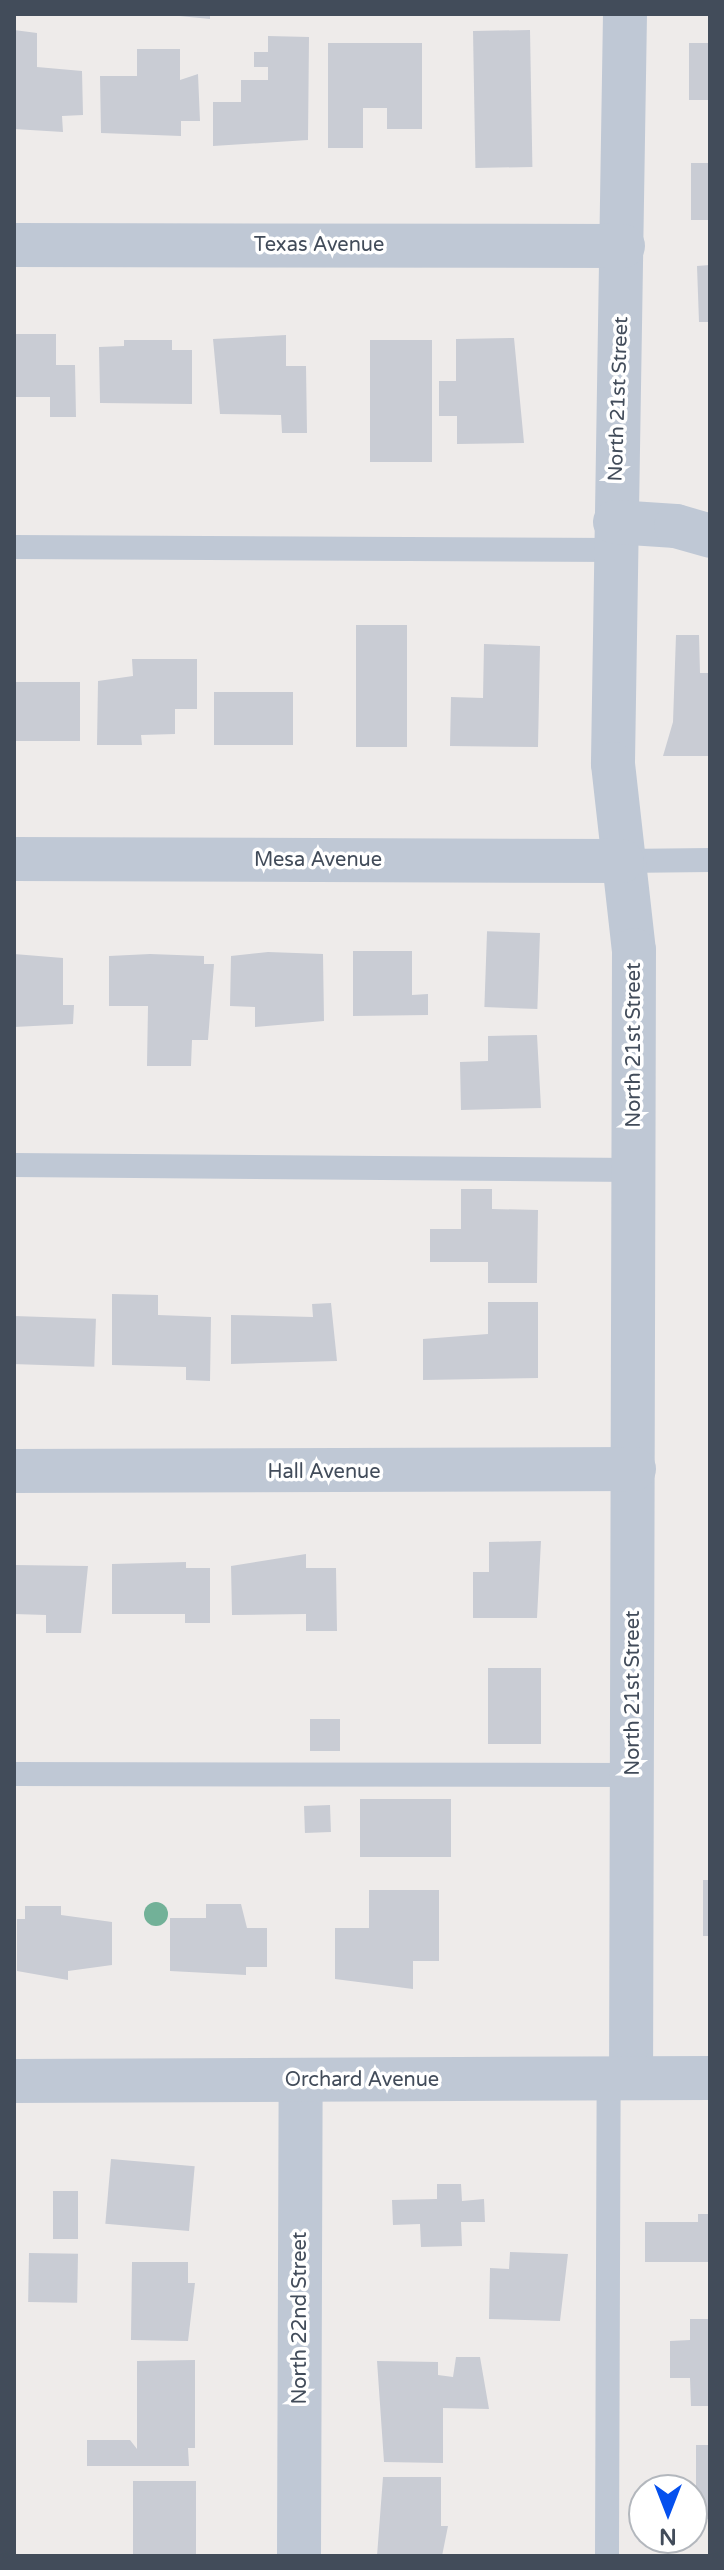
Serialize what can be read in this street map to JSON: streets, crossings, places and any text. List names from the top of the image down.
{
  "streets": {
    "street": [
      "Texas Avenue",
      "North 21st Street",
      "Mesa Avenue",
      "Hall Avenue",
      "Orchard Avenue",
      "North 22nd Street"
    ]
  },
  "crossings": [
    ["Texas Avenue", "North 21st Street"],
    ["North 21st Street", "Mesa Avenue"],
    ["North 21st Street", "Hall Avenue"],
    ["North 21st Street", "Orchard Avenue"],
    ["Orchard Avenue", "North 22nd Street"]
  ],
  "north": "bottom"
}
